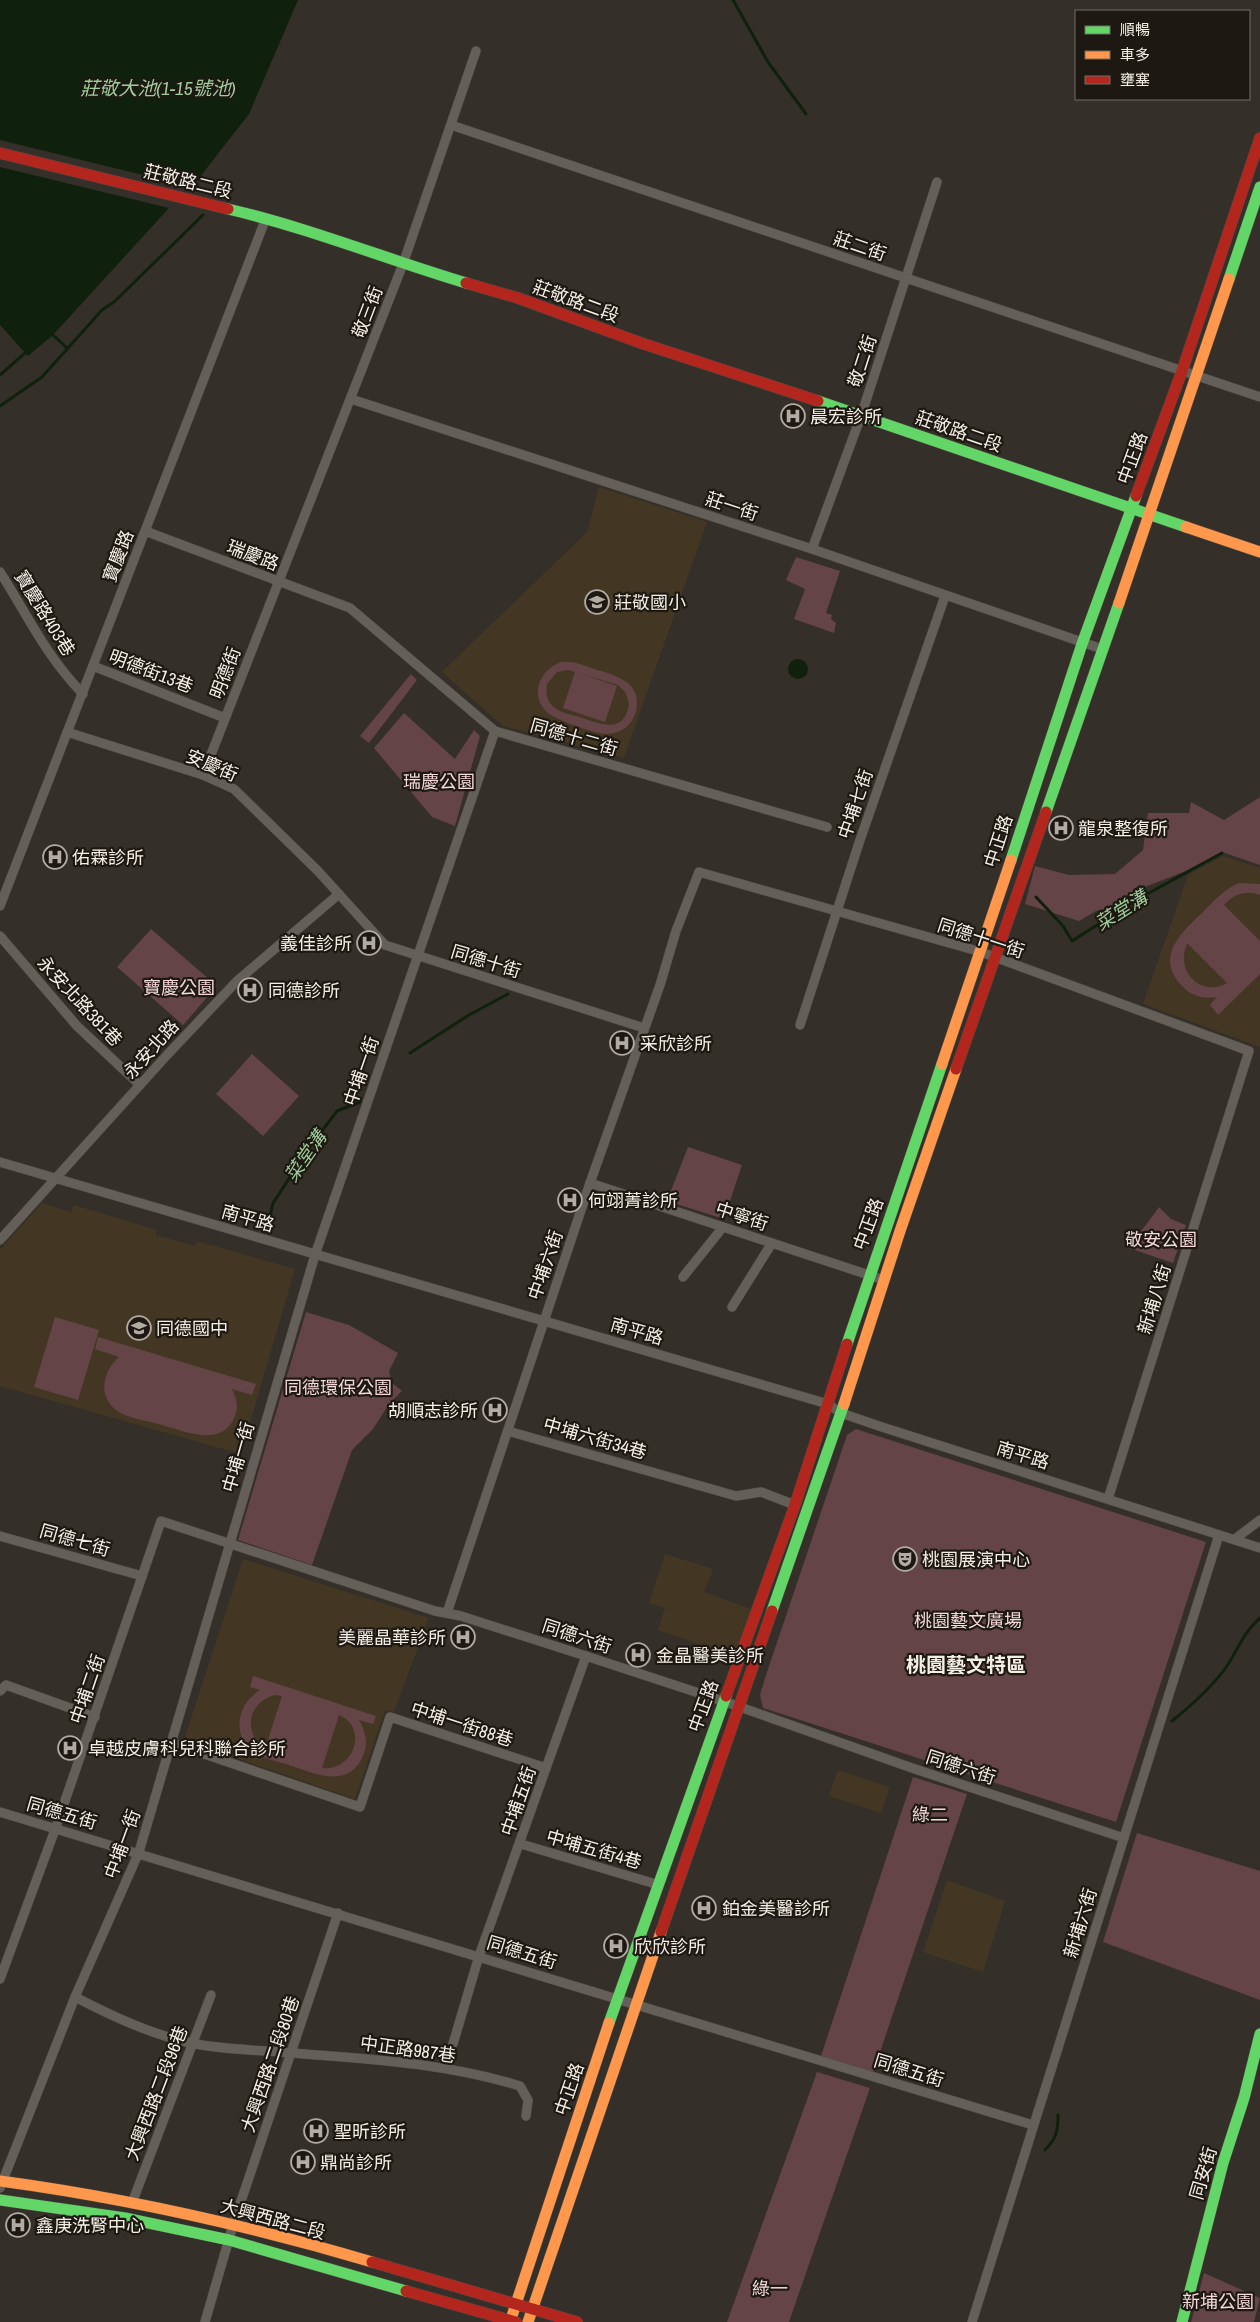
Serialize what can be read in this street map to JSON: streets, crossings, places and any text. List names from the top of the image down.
{
  "streets": {
    "street": [
      "莊敬路二段",
      "莊二街",
      "敬三街",
      "敬二街",
      "中正路",
      "莊一街",
      "瑞慶路",
      "寶慶路",
      "寶慶路403巷",
      "明德街13巷",
      "明德街",
      "同德十二街",
      "安慶街",
      "中埔七街",
      "同德十一街",
      "同德十街",
      "永安北路381巷",
      "永安北路",
      "中埔一街",
      "中寧街",
      "南平路",
      "中埔六街",
      "新埔八街",
      "中埔六街34巷",
      "同德七街",
      "同德六街",
      "中埔二街",
      "中埔一街88巷",
      "中埔五街",
      "同德五街",
      "中埔五街4巷",
      "新埔六街",
      "中正路987巷",
      "大興西路二段80巷",
      "大興西路二段96巷",
      "同安街",
      "大興西路二段"
    ]
  },
  "crossings": [
    ["莊敬路二段", "敬三街"],
    ["莊敬路二段", "敬二街"],
    ["莊敬路二段", "中正路"],
    ["莊敬路二段", "寶慶路"],
    ["莊二街", "敬三街"],
    ["莊二街", "敬二街"],
    ["莊二街", "中正路"],
    ["敬三街", "莊一街"],
    ["敬三街", "瑞慶路"],
    ["敬三街", "明德街"],
    ["敬二街", "莊一街"],
    ["中正路", "莊一街"],
    ["中正路", "同德十一街"],
    ["中正路", "中寧街"],
    ["中正路", "南平路"],
    ["中正路", "中埔六街34巷"],
    ["中正路", "同德六街"],
    ["中正路", "同德五街"],
    ["中正路", "中埔五街4巷"],
    ["中正路", "大興西路二段"],
    ["莊一街", "中埔七街"],
    ["瑞慶路", "寶慶路"],
    ["瑞慶路", "明德街"],
    ["瑞慶路", "同德十二街"],
    ["寶慶路", "寶慶路403巷"],
    ["寶慶路", "明德街13巷"],
    ["寶慶路", "安慶街"],
    ["明德街13巷", "明德街"],
    ["明德街", "安慶街"],
    ["同德十二街", "中埔一街"],
    ["安慶街", "同德十街"],
    ["安慶街", "永安北路"],
    ["中埔七街", "同德十一街"],
    ["同德十一街", "中埔六街"],
    ["同德十一街", "新埔八街"],
    ["同德十街", "永安北路"],
    ["同德十街", "中埔一街"],
    ["同德十街", "中埔六街"],
    ["永安北路381巷", "永安北路"],
    ["永安北路", "南平路"],
    ["中埔一街", "南平路"],
    ["中埔一街", "同德六街"],
    ["中埔一街", "中埔一街88巷"],
    ["中埔一街", "同德五街"],
    ["中埔一街", "中正路987巷"],
    ["中埔一街", "大興西路二段"],
    ["中寧街", "中埔六街"],
    ["南平路", "中埔六街"],
    ["南平路", "新埔八街"],
    ["南平路", "新埔六街"],
    ["中埔六街", "中埔六街34巷"],
    ["中埔六街", "同德六街"],
    ["同德七街", "中埔二街"],
    ["同德六街", "中埔二街"],
    ["同德六街", "中埔五街"],
    ["同德六街", "新埔六街"],
    ["中埔二街", "同德五街"],
    ["中埔一街88巷", "中埔五街"],
    ["中埔五街", "同德五街"],
    ["中埔五街", "中埔五街4巷"],
    ["同德五街", "新埔六街"],
    ["同德五街", "大興西路二段80巷"],
    ["中正路987巷", "大興西路二段80巷"],
    ["中正路987巷", "大興西路二段96巷"],
    ["大興西路二段80巷", "大興西路二段"],
    ["大興西路二段96巷", "大興西路二段"]
  ],
  "districts": ["桃園藝文特區"],
  "water": ["莊敬大池(1-15號池)", "菜堂溝"],
  "parks": [
    "瑞慶公園",
    "寶慶公園",
    "敬安公園",
    "同德環保公園",
    "桃園藝文廣場",
    "綠二",
    "綠一",
    "新埔公園"
  ],
  "places": {
    "hospital": [
      "晨宏診所",
      "龍泉整復所",
      "佑霖診所",
      "義佳診所",
      "同德診所",
      "采欣診所",
      "何翊菁診所",
      "胡順志診所",
      "美麗晶華診所",
      "金晶醫美診所",
      "卓越皮膚科兒科聯合診所",
      "鉑金美醫診所",
      "欣欣診所",
      "聖昕診所",
      "鼎尚診所",
      "鑫庚洗腎中心"
    ],
    "school or university": ["莊敬國小", "同德國中"],
    "theatre": ["桃園展演中心"]
  },
  "legend": ["順暢", "車多", "壅塞"]
}
